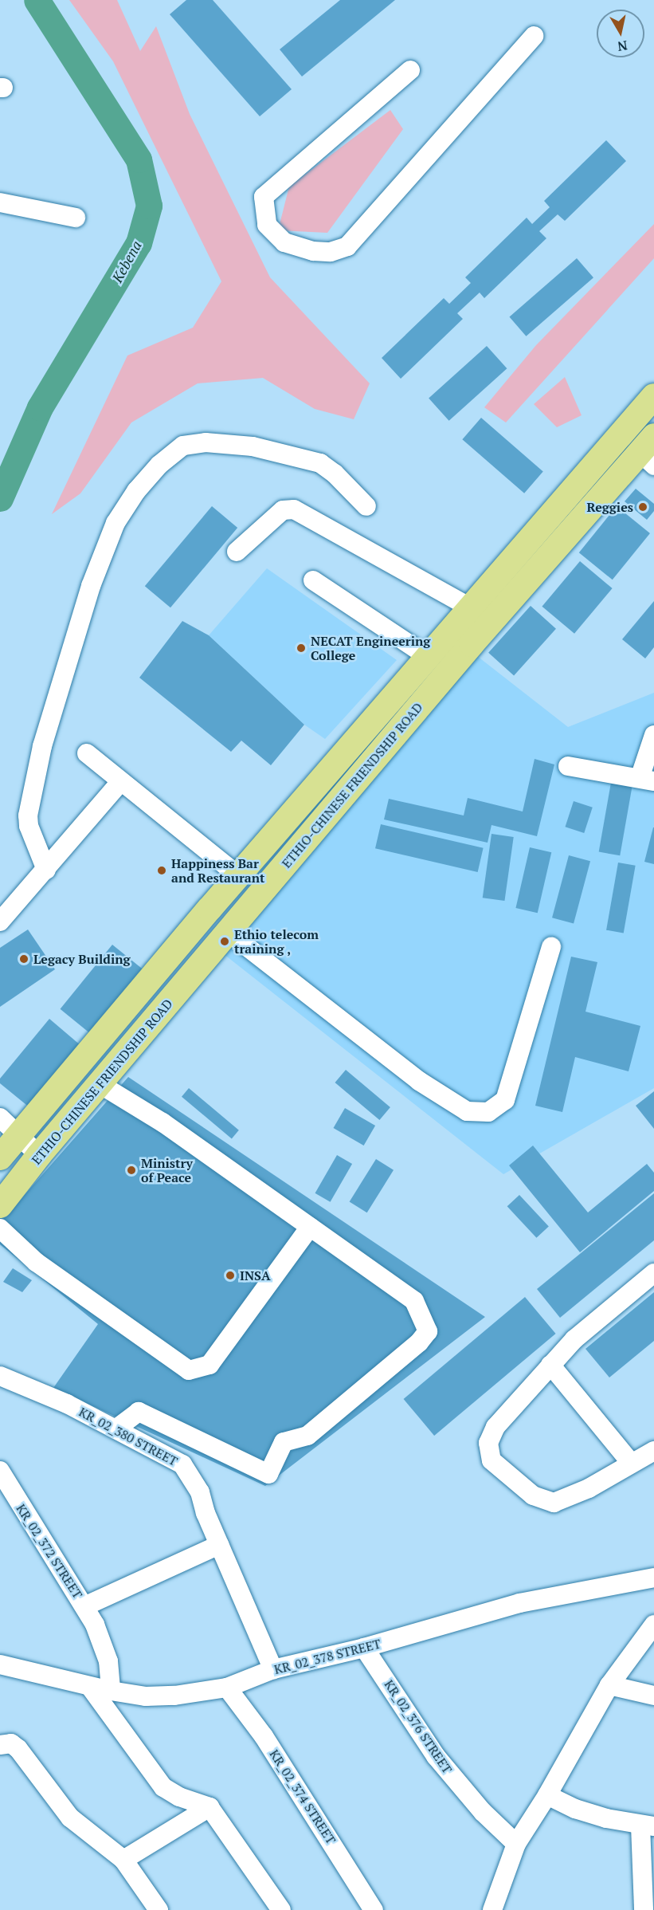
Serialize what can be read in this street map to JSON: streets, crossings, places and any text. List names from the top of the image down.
{
  "streets": {
    "main road": ["ETHIO-CHINESE FRIENDSHIP ROAD"],
    "street": [
      "KR_02_380 STREET",
      "KR_02_372 STREET",
      "KR_02_378 STREET",
      "KR_02_376 STREET",
      "KR_02_374 STREET"
    ]
  },
  "crossings": [
    ["KR_02_380 STREET", "KR_02_372 STREET"],
    ["KR_02_380 STREET", "KR_02_378 STREET"],
    ["KR_02_372 STREET", "KR_02_378 STREET"],
    ["KR_02_378 STREET", "KR_02_376 STREET"],
    ["KR_02_378 STREET", "KR_02_374 STREET"]
  ],
  "water": ["Kebena"],
  "places": [
    "Reggies",
    "NECAT Engineering College",
    "Happiness Bar and Restaurant",
    "Ethio telecom training ,",
    "Legacy Building",
    "Ministry of Peace",
    "INSA"
  ],
  "north": "bottom"
}
